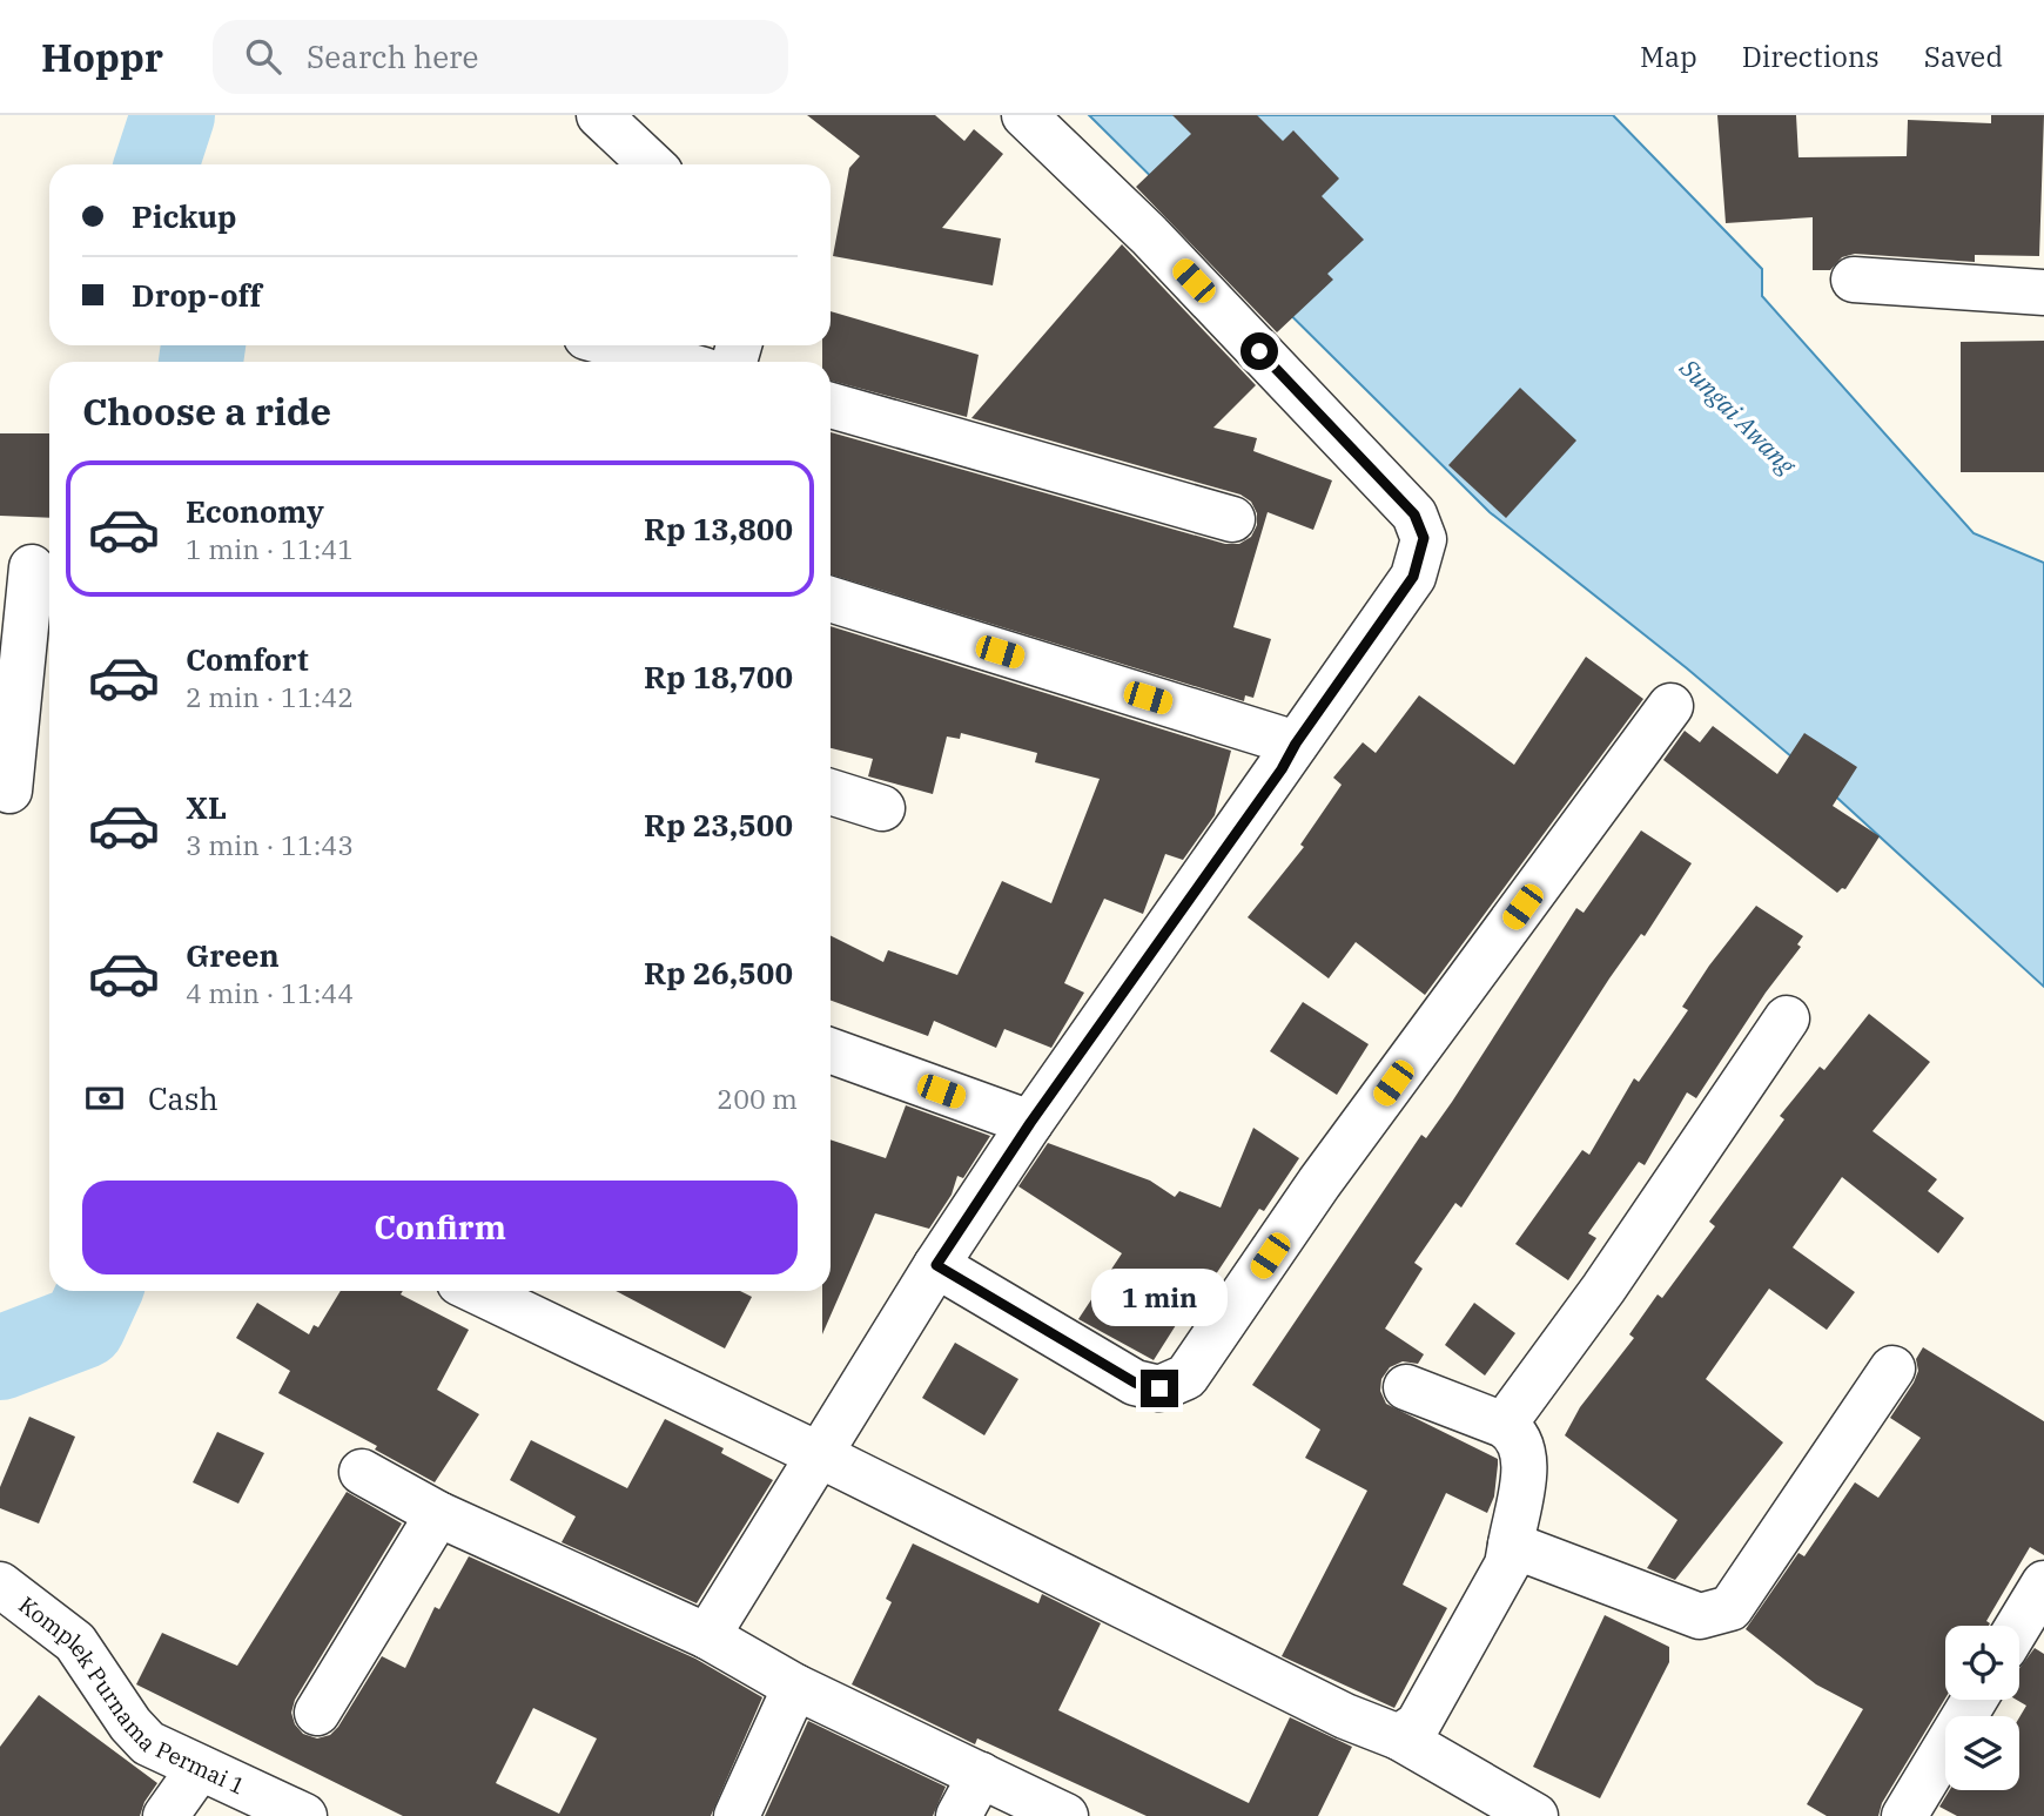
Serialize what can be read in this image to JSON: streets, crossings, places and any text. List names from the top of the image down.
{
  "streets": {
    "street": ["Komplek Purnama Permai 1"]
  },
  "water": ["Sungai Awang"],
  "page": {
    "header": "Hoppr",
    "search": "Search here",
    "nav": ["Map", "Directions", "Saved"],
    "banner": ["Pickup", "Drop-off"],
    "heading": "Choose a ride",
    "list": [
      {
        "name": "Economy",
        "note": "1 min · 11:41",
        "value": "Rp 13,800"
      },
      {
        "name": "Comfort",
        "note": "2 min · 11:42",
        "value": "Rp 18,700"
      },
      {
        "name": "XL",
        "note": "3 min · 11:43",
        "value": "Rp 23,500"
      },
      {
        "name": "Green",
        "note": "4 min · 11:44",
        "value": "Rp 26,500"
      }
    ],
    "pay": ["Cash", "200 m"],
    "buttons": "Confirm",
    "bubble": "1 min"
  }
}
